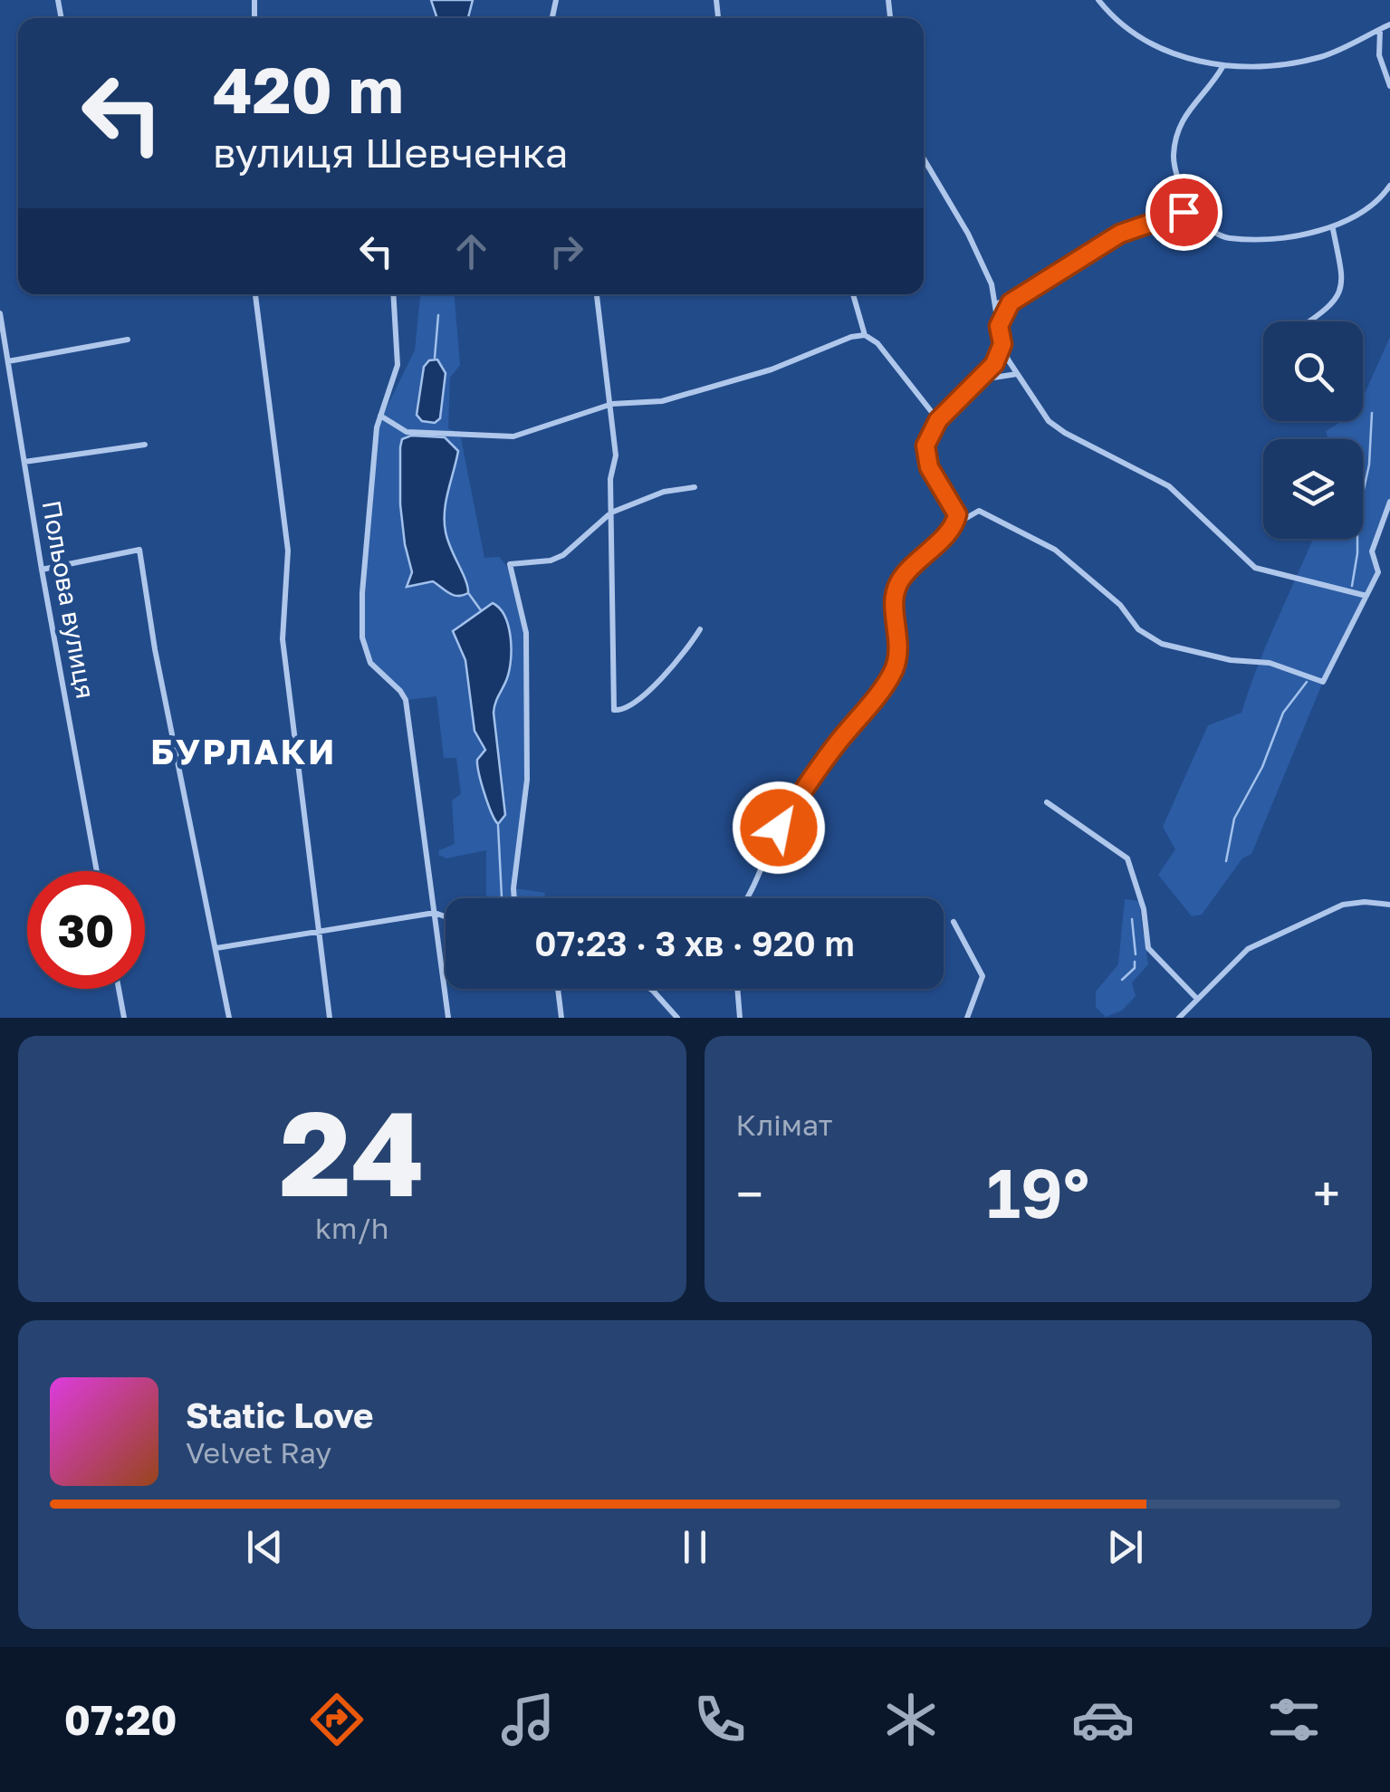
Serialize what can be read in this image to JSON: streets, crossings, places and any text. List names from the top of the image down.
{
  "streets": {
    "street": ["Польова вулиця"]
  },
  "districts": ["БУРЛАКИ"],
  "page": {
    "turn": ["420 m", "вулиця Шевченка"],
    "limit": "30",
    "trip": "07:23 · 3 хв · 920 m",
    "tile": [
      ["24", "km/h"],
      "Клімат"
    ],
    "heat": ["−", "19°", "+"],
    "song": ["Static Love", "Velvet Ray"],
    "tabs": "07:20"
  }
}
